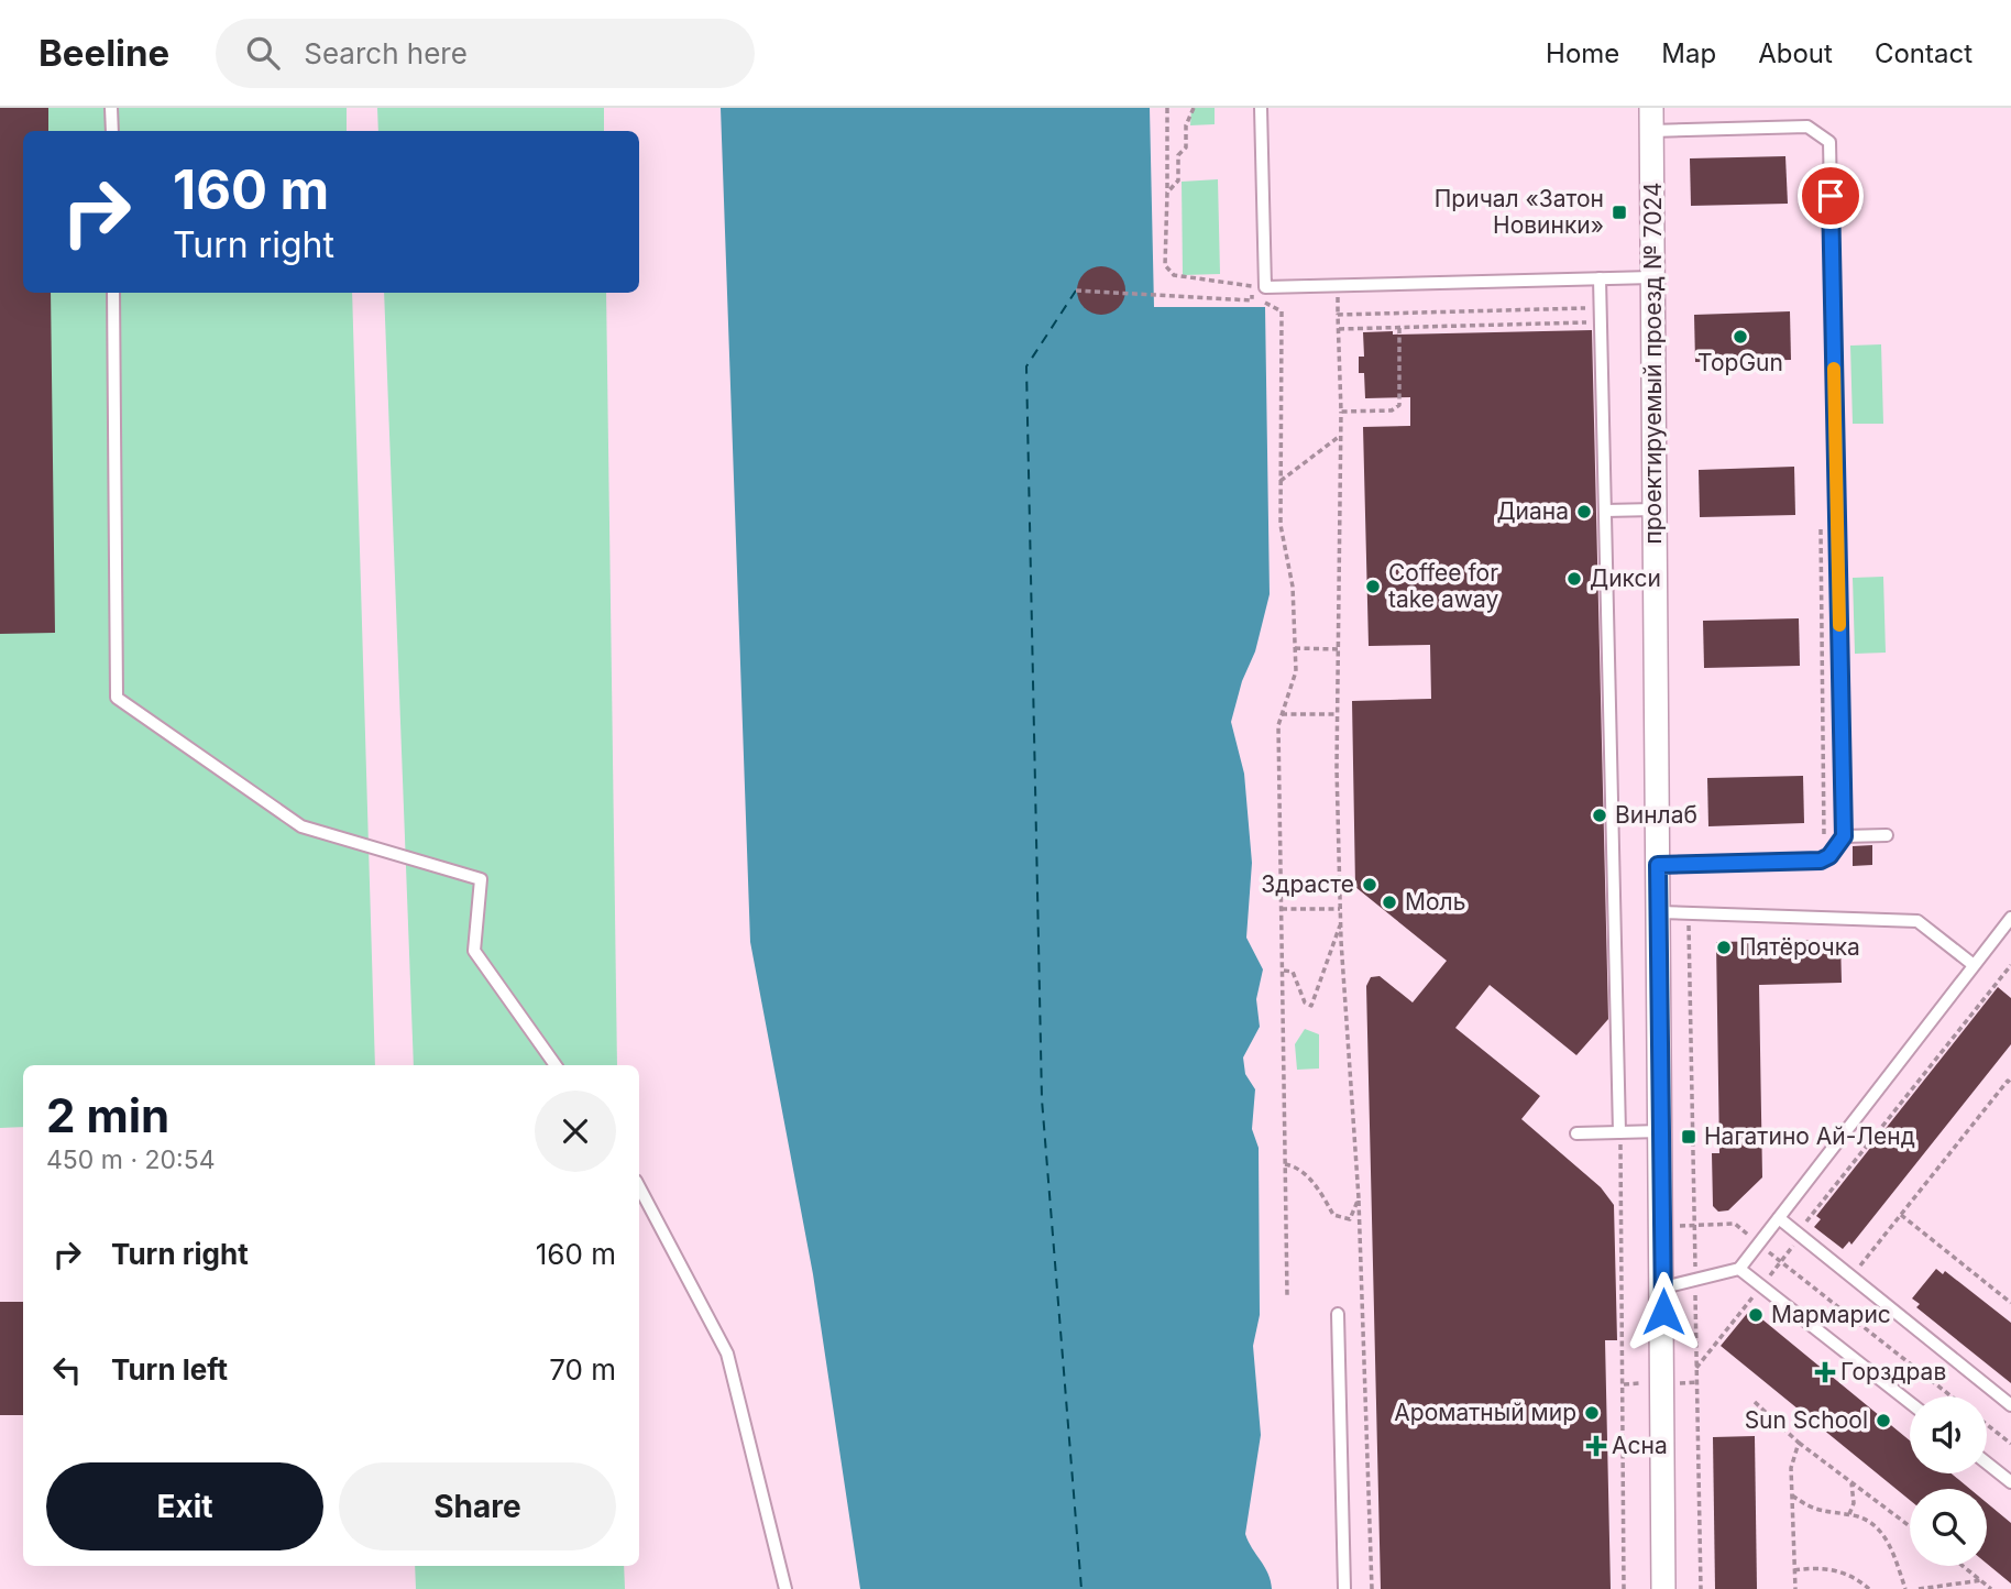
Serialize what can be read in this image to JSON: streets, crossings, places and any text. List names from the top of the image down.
{
  "streets": {
    "street": ["проектируемый проезд № 7024"]
  },
  "places": {
    "transit": ["Причал «Затон Новинки»", "Нагатино Ай-Ленд"],
    "other": [
      "TopGun",
      "Диана",
      "Дикси",
      "Coffee for take away",
      "Винлаб",
      "Здрасте",
      "Моль",
      "Пятёрочка",
      "Мармарис",
      "Ароматный мир",
      "Sun School"
    ],
    "health": ["Горздрав", "Асна"]
  },
  "page": {
    "header": "Beeline",
    "search": "Search here",
    "nav": [
      "Home",
      "Map",
      "About",
      "Contact"
    ],
    "turn": ["160 m", "Turn right"],
    "heading": ["2 min", "450 m · 20:54"],
    "list": [
      {
        "name": "Turn right",
        "value": "160 m"
      },
      {
        "name": "Turn left",
        "value": "70 m"
      }
    ],
    "buttons": ["Exit", "Share"]
  }
}
